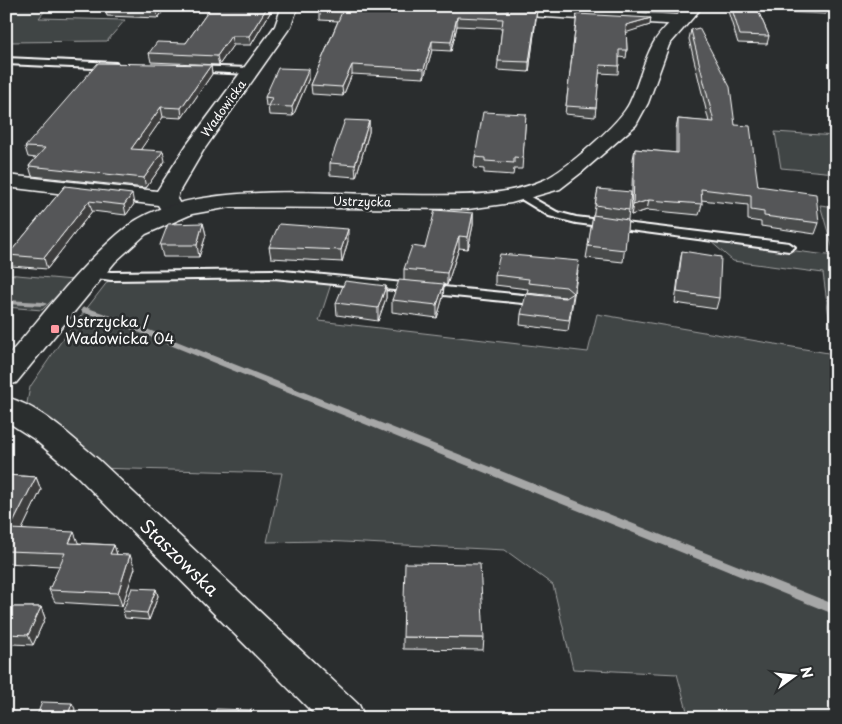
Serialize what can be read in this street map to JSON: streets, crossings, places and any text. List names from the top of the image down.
{
  "streets": {
    "street": ["Wadowicka", "Ustrzycka", "Staszowska"]
  },
  "crossings": [
    ["Wadowicka", "Ustrzycka"]
  ],
  "places": {
    "transit": ["Ustrzycka / Wadowicka 04"]
  },
  "north": "right"
}
